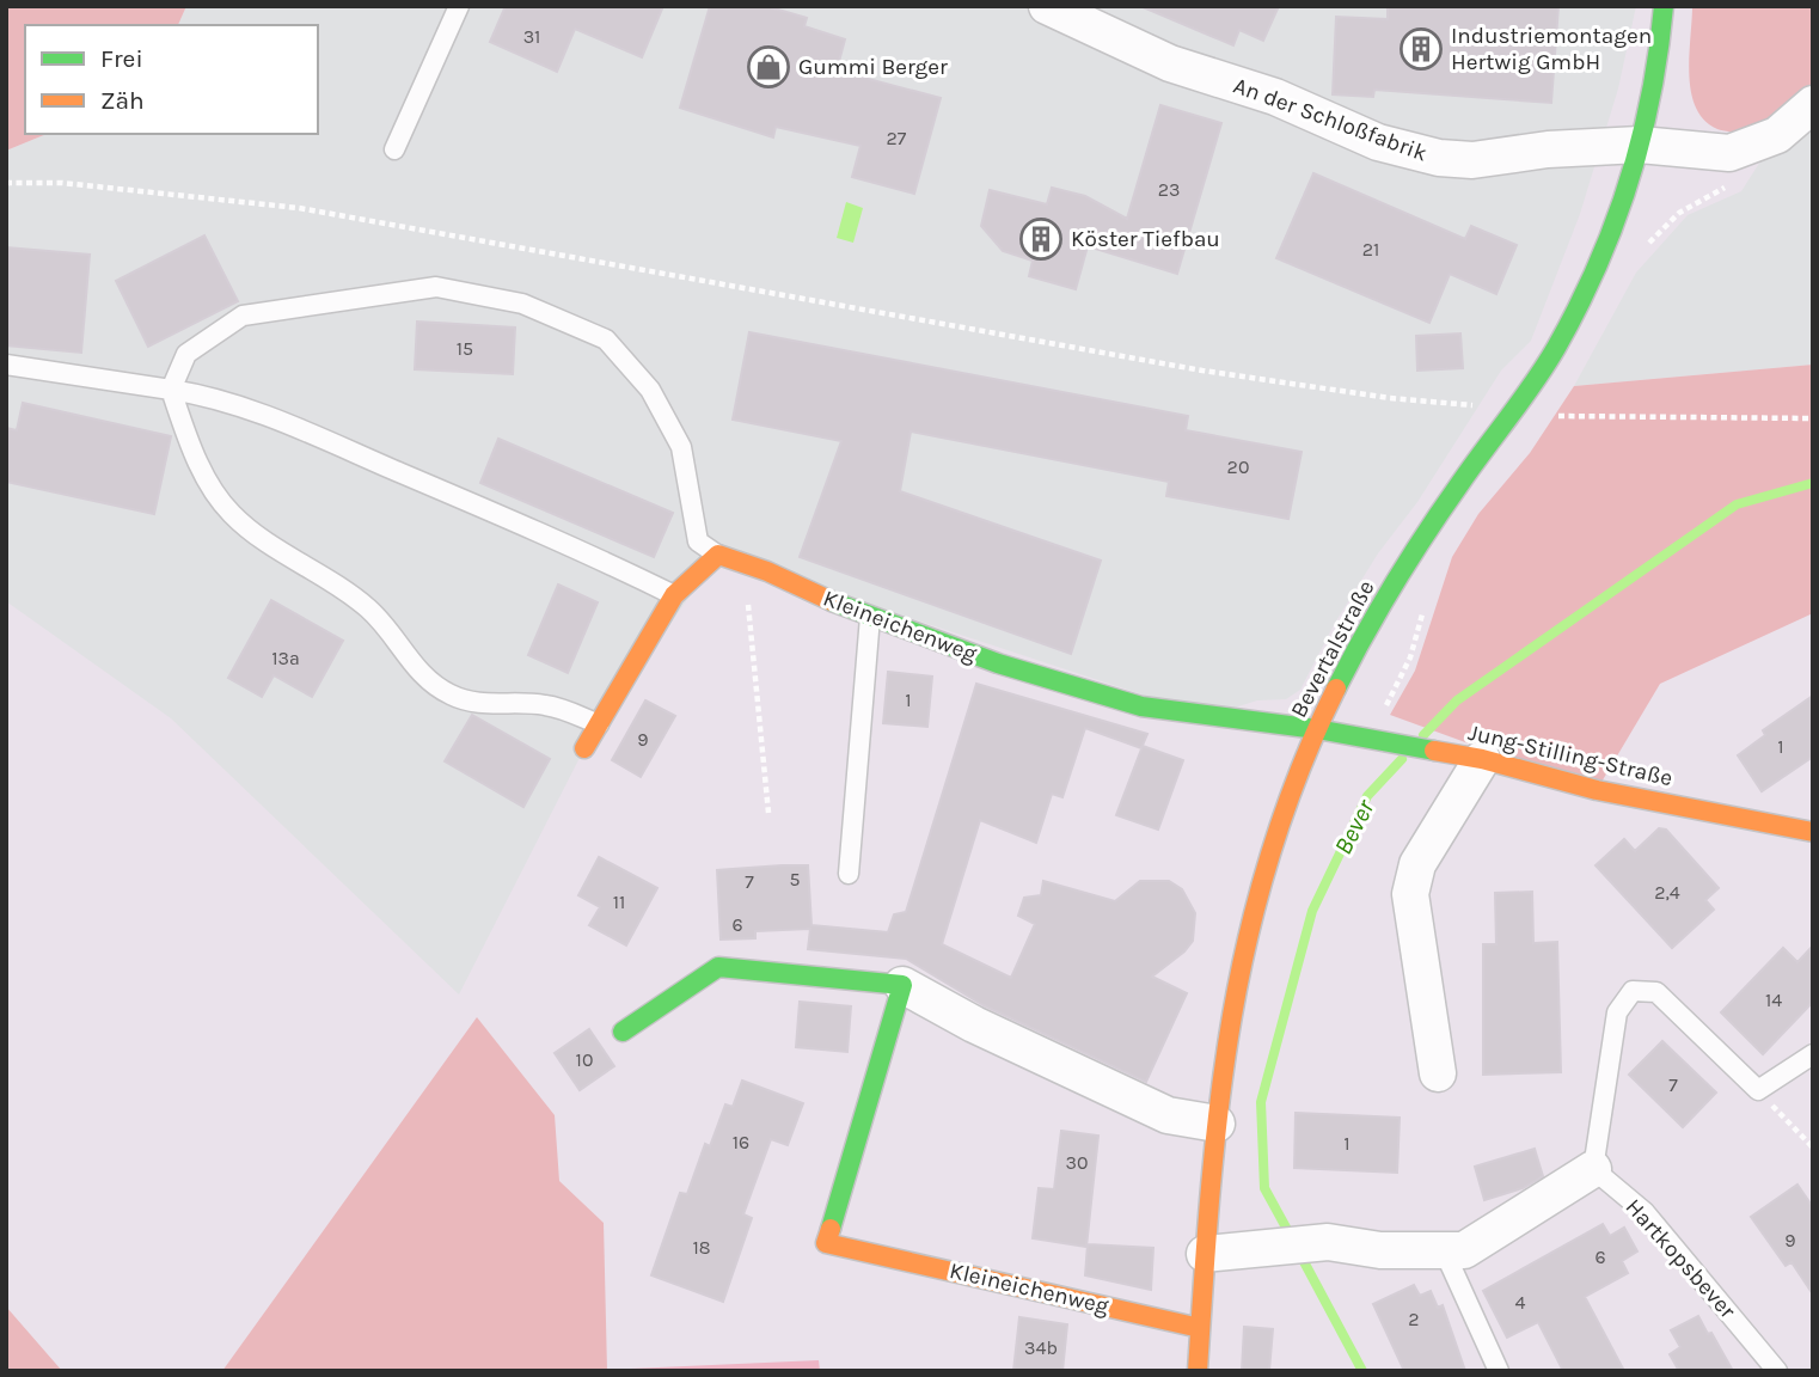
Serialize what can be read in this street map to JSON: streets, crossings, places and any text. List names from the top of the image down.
{
  "streets": {
    "street": [
      "An der Schloßfabrik",
      "Kleineichenweg",
      "Bevertalstraße",
      "Jung-Stilling-Straße"
    ],
    "lane": ["Hartkopsbever"]
  },
  "crossings": [
    ["An der Schloßfabrik", "Bevertalstraße"],
    ["Kleineichenweg", "Bevertalstraße"],
    ["Kleineichenweg", "Jung-Stilling-Straße"],
    ["Bevertalstraße", "Jung-Stilling-Straße"]
  ],
  "water": ["Bever"],
  "places": {
    "building": ["Industriemontagen Hertwig GmbH", "Köster Tiefbau"],
    "shop": ["Gummi Berger"]
  },
  "house_numbers": [
    "31",
    "27",
    "23",
    "21",
    "15",
    "20",
    "13a",
    "1",
    "9",
    "1",
    "5",
    "7",
    "2,4",
    "11",
    "6",
    "14",
    "10",
    "7",
    "16",
    "1",
    "30",
    "9",
    "18",
    "6",
    "4",
    "2",
    "34b"
  ],
  "legend": ["Frei", "Zäh"]
}
